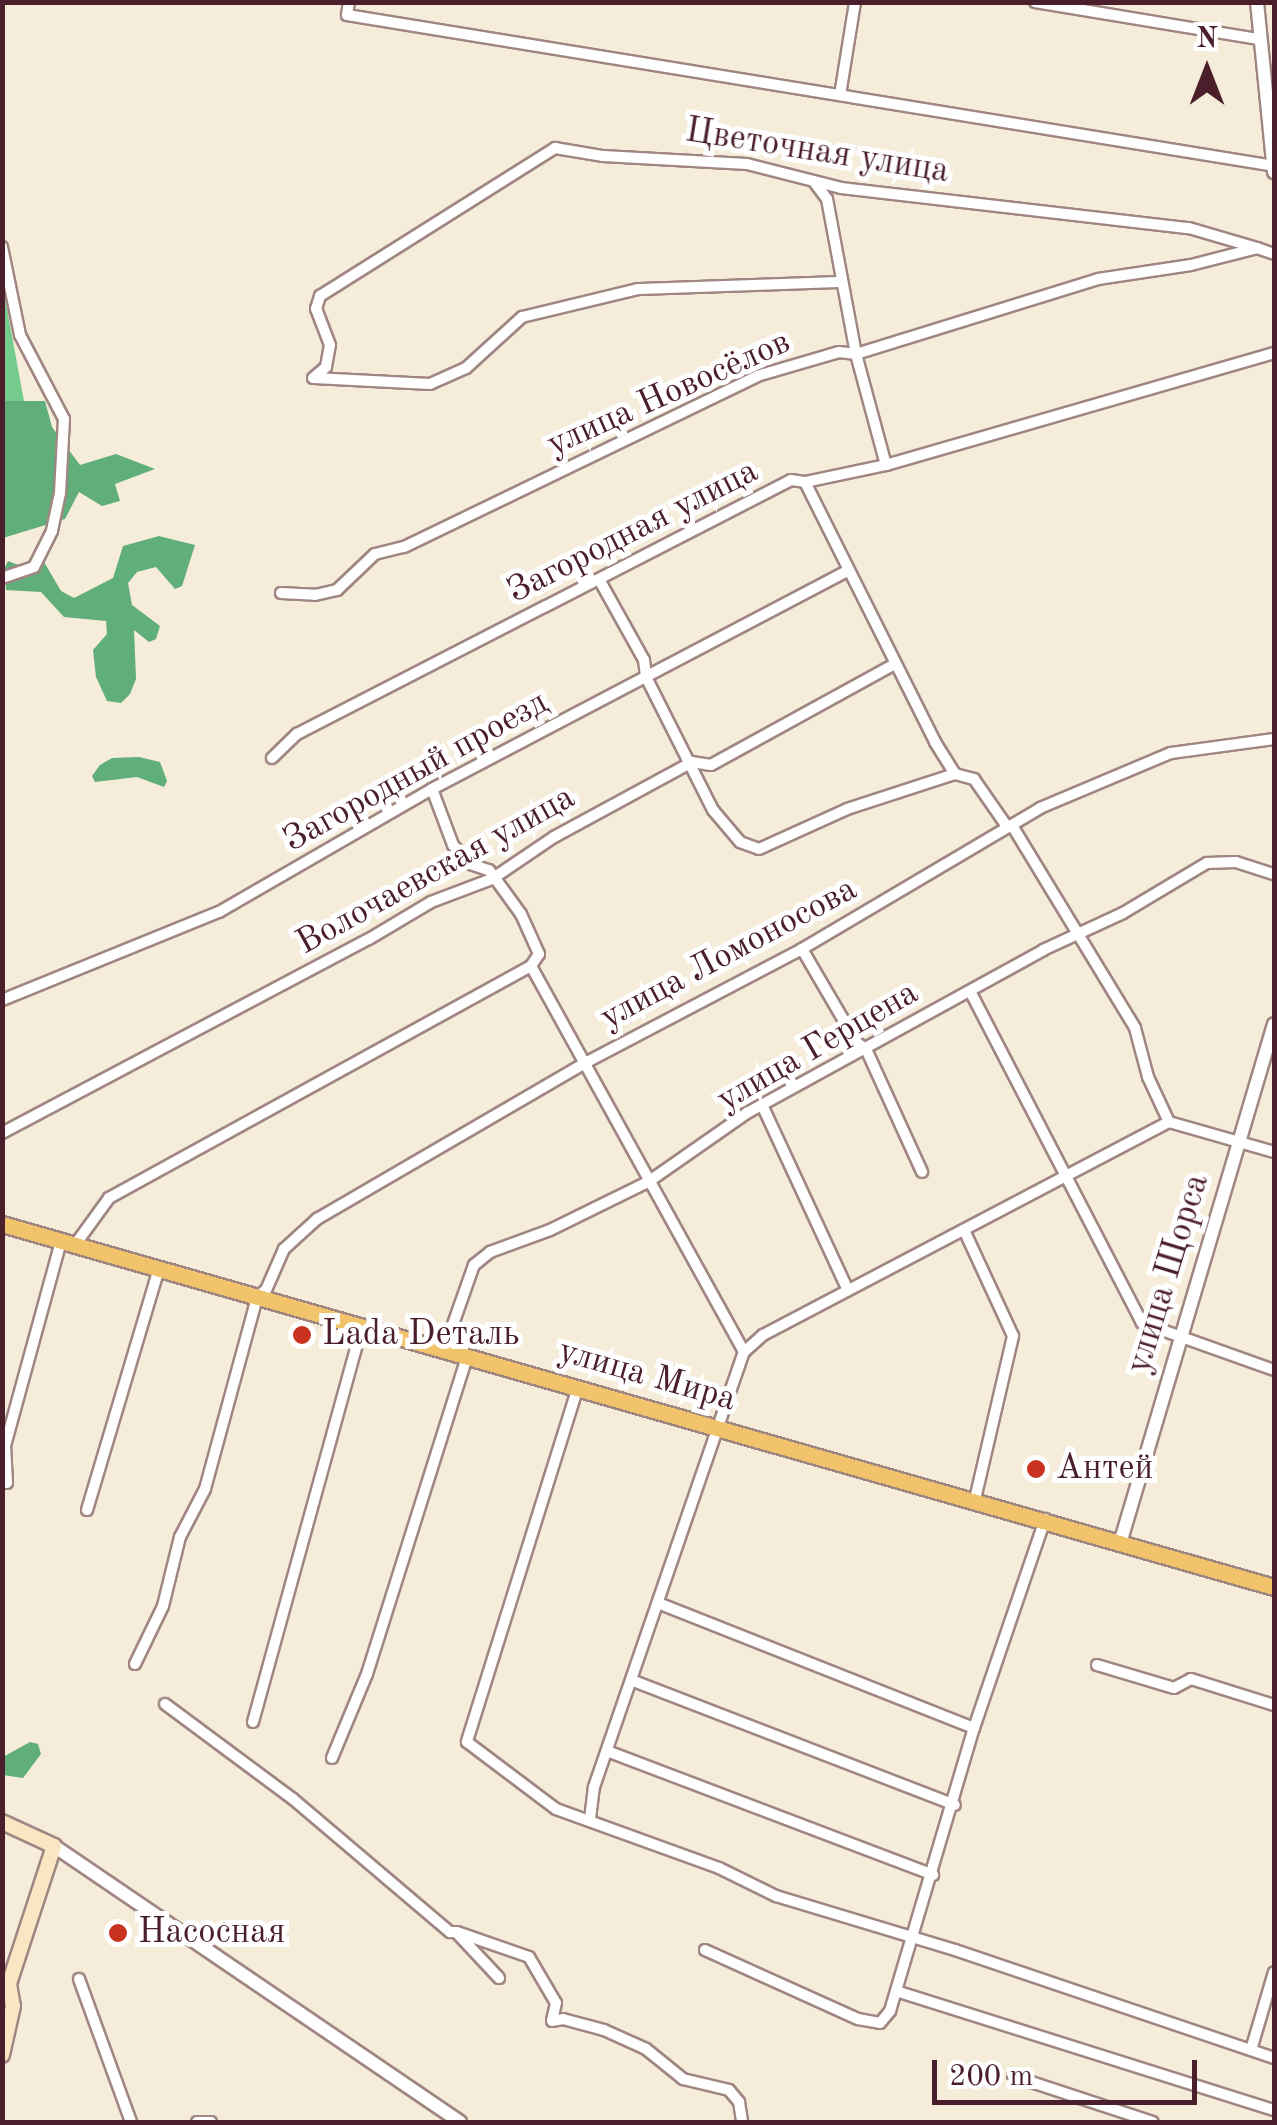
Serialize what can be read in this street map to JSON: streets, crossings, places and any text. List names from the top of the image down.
{
  "streets": {
    "main road": ["улица Мира"],
    "street": [
      "Цветочная улица",
      "улица Новосёлов",
      "Загородная улица",
      "Загородный проезд",
      "Волочаевская улица",
      "улица Ломоносова",
      "улица Герцена",
      "улица Щорса"
    ]
  },
  "crossings": [
    ["Цветочная улица", "улица Новосёлов"],
    ["улица Ломоносова", "улица Мира"],
    ["улица Герцена", "улица Мира"],
    ["улица Щорса", "улица Мира"]
  ],
  "places": ["Lada Dеталь", "Антей", "Насосная"],
  "scale_bar": "200 m",
  "north": "top"
}
